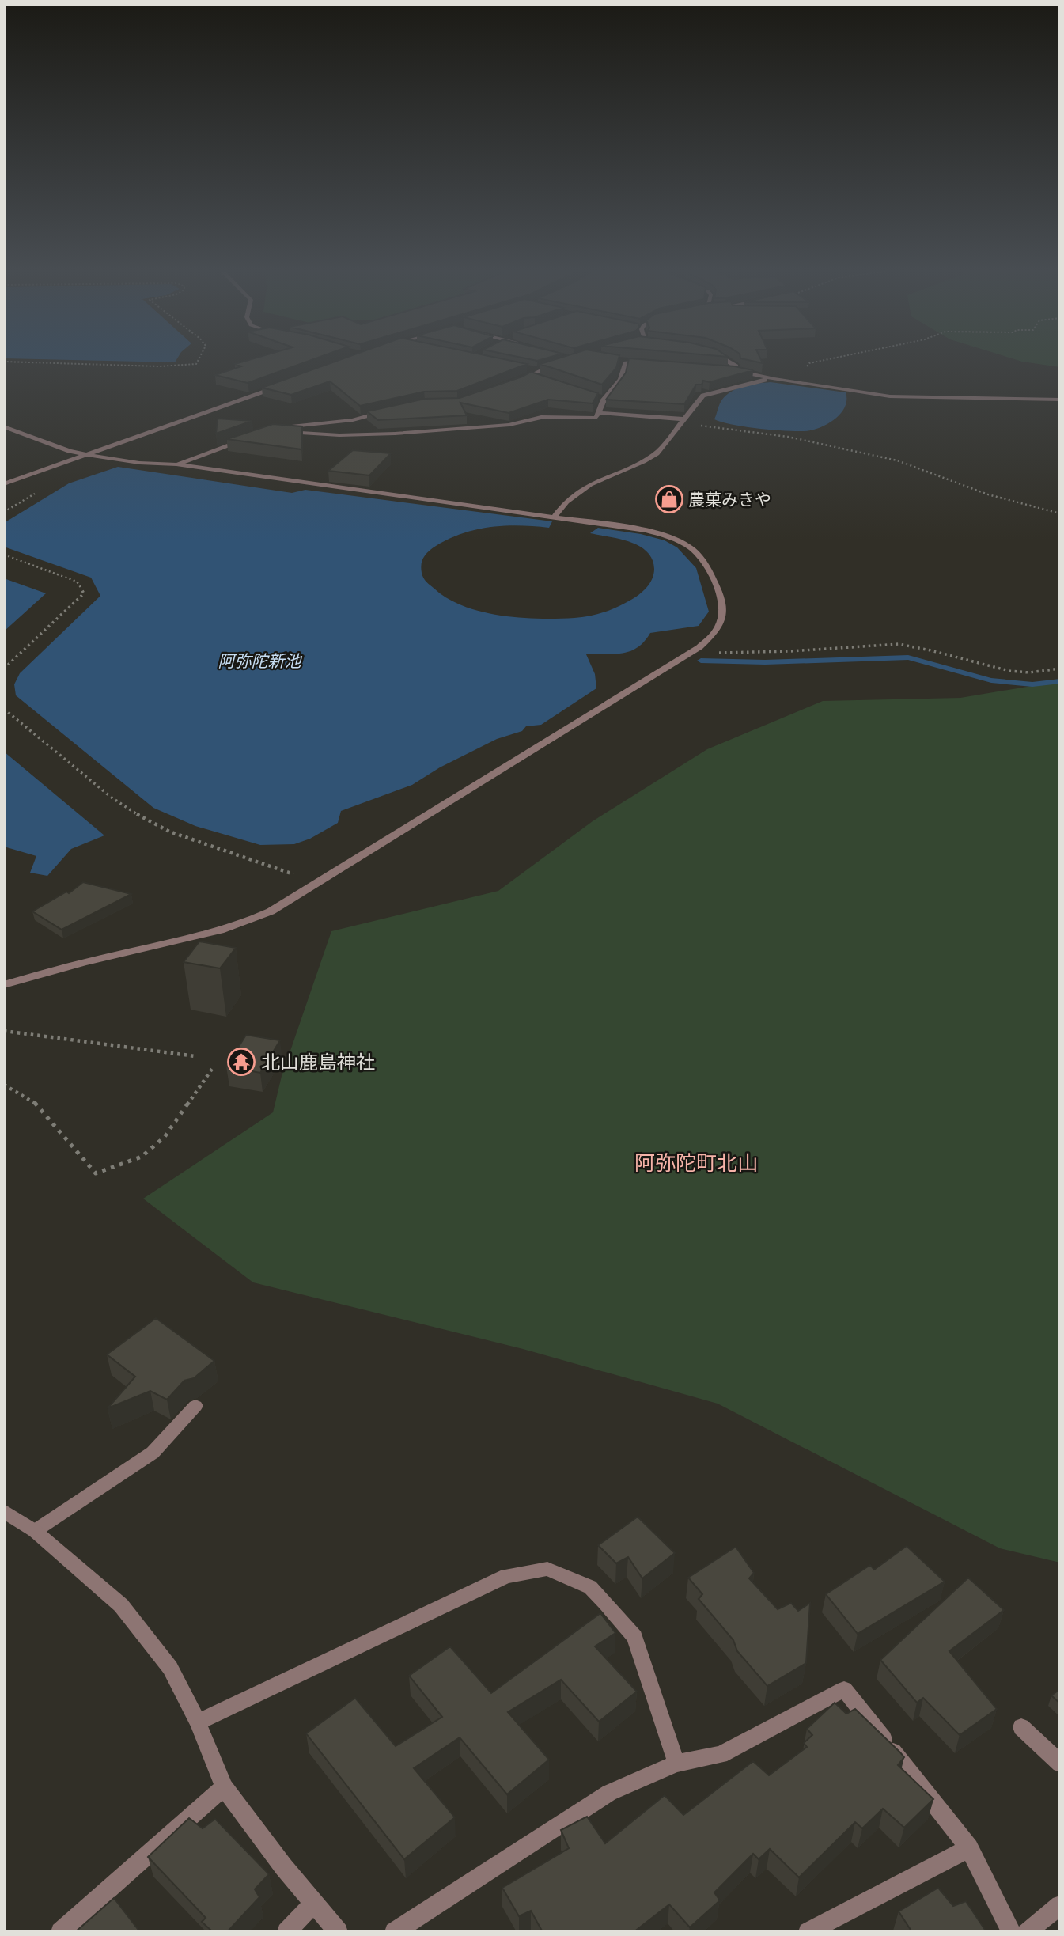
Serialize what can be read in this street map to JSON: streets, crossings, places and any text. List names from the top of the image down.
{
  "districts": ["阿弥陀町北山"],
  "water": ["阿弥陀新池"],
  "places": {
    "shop": ["農菓みきや"],
    "temple": ["北山鹿島神社"]
  }
}
